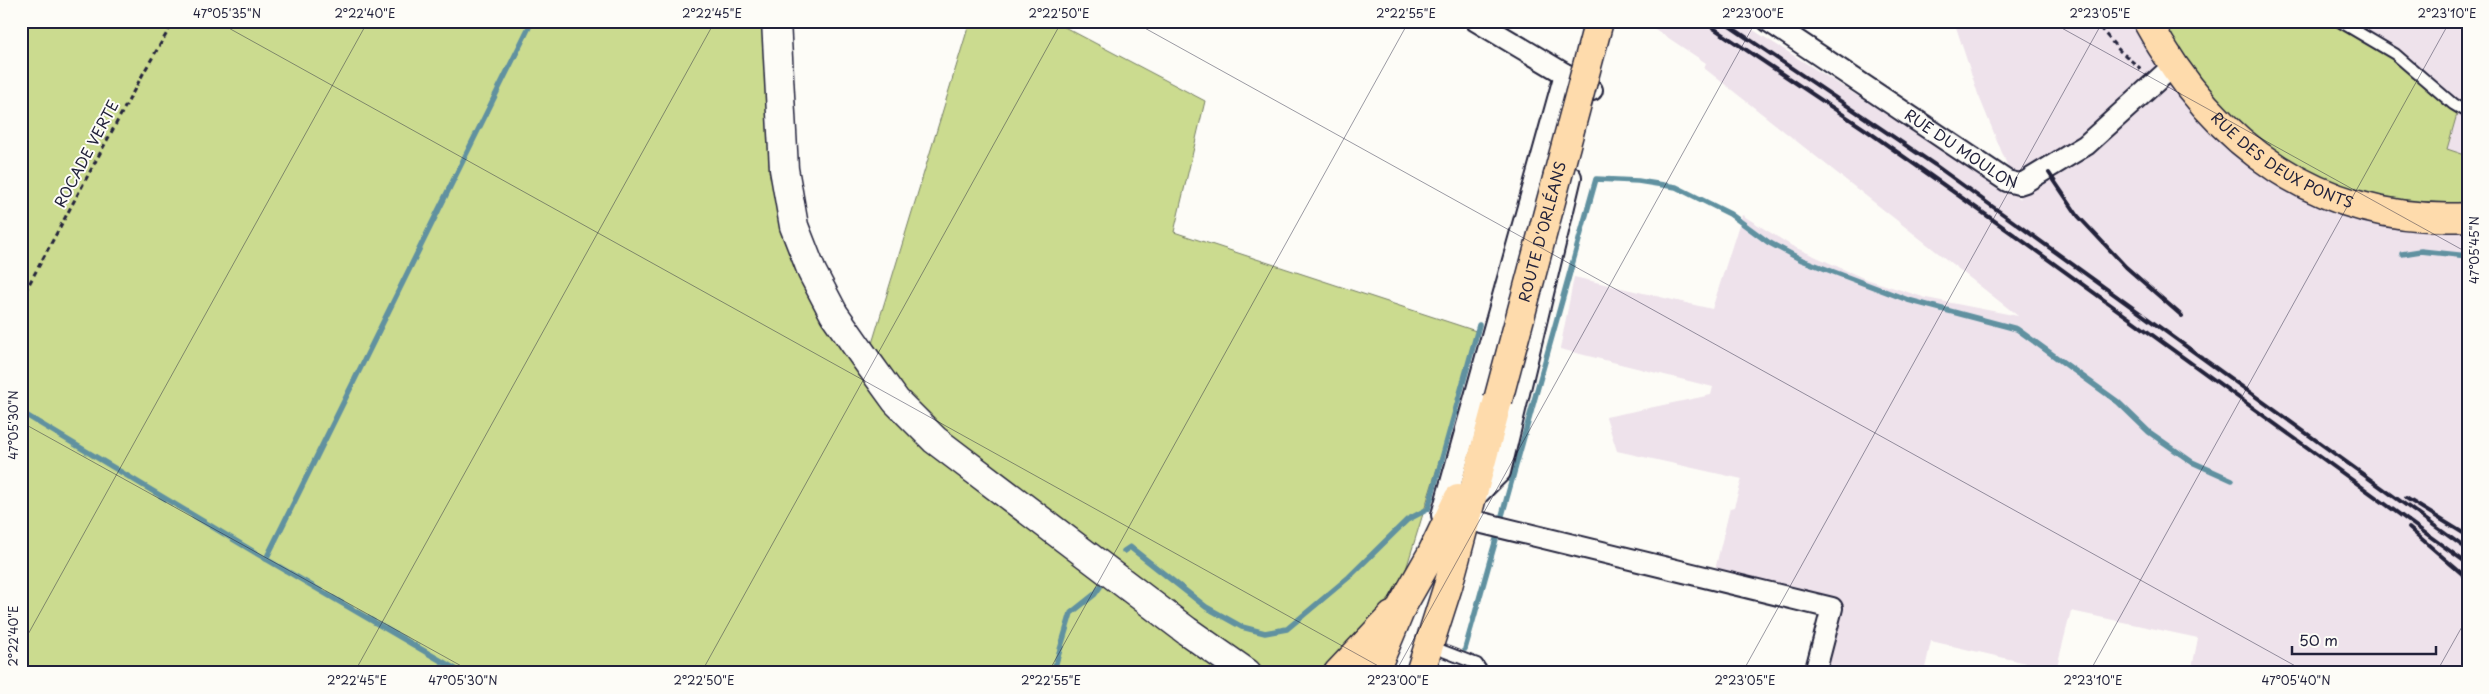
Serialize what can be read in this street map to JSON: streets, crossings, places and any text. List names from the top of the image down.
{
  "streets": {
    "main road": ["RUE DES DEUX PONTS", "ROUTE D'ORLÉANS"],
    "street": ["RUE DU MOULON"],
    "path": ["ROCADE VERTE"]
  },
  "crossings": [
    ["RUE DU MOULON", "RUE DES DEUX PONTS"]
  ],
  "scale_bar": "50 m",
  "coordinates": [
    "47°05'35\"N",
    "2°22'40\"E",
    "2°22'45\"E",
    "2°22'50\"E",
    "2°22'55\"E",
    "2°23'00\"E",
    "2°23'05\"E",
    "2°23'10\"E",
    "47°05'45\"N",
    "47°05'30\"N",
    "47°05'40\"N"
  ]
}
